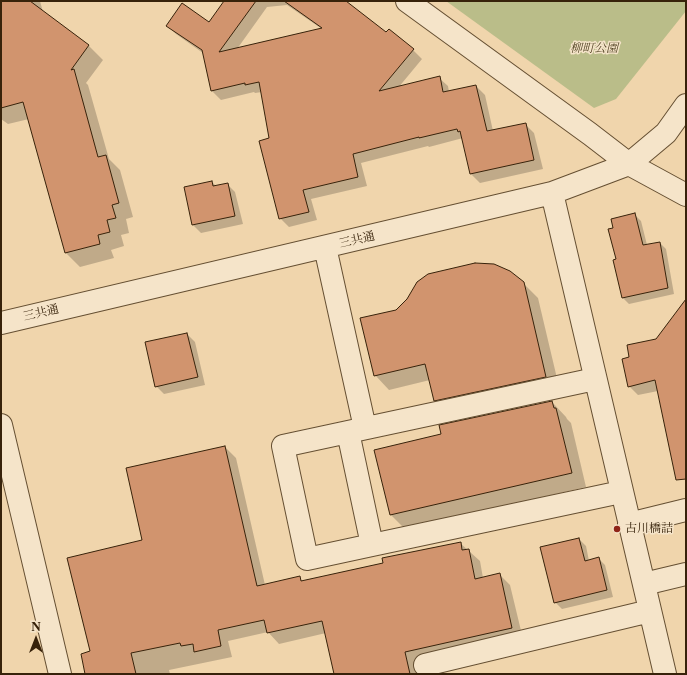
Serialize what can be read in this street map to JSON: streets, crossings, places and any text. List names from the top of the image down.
{
  "streets": {
    "street": ["三共通"]
  },
  "parks": ["柳町公園"],
  "places": ["古川橋詰"],
  "north": "top"
}
